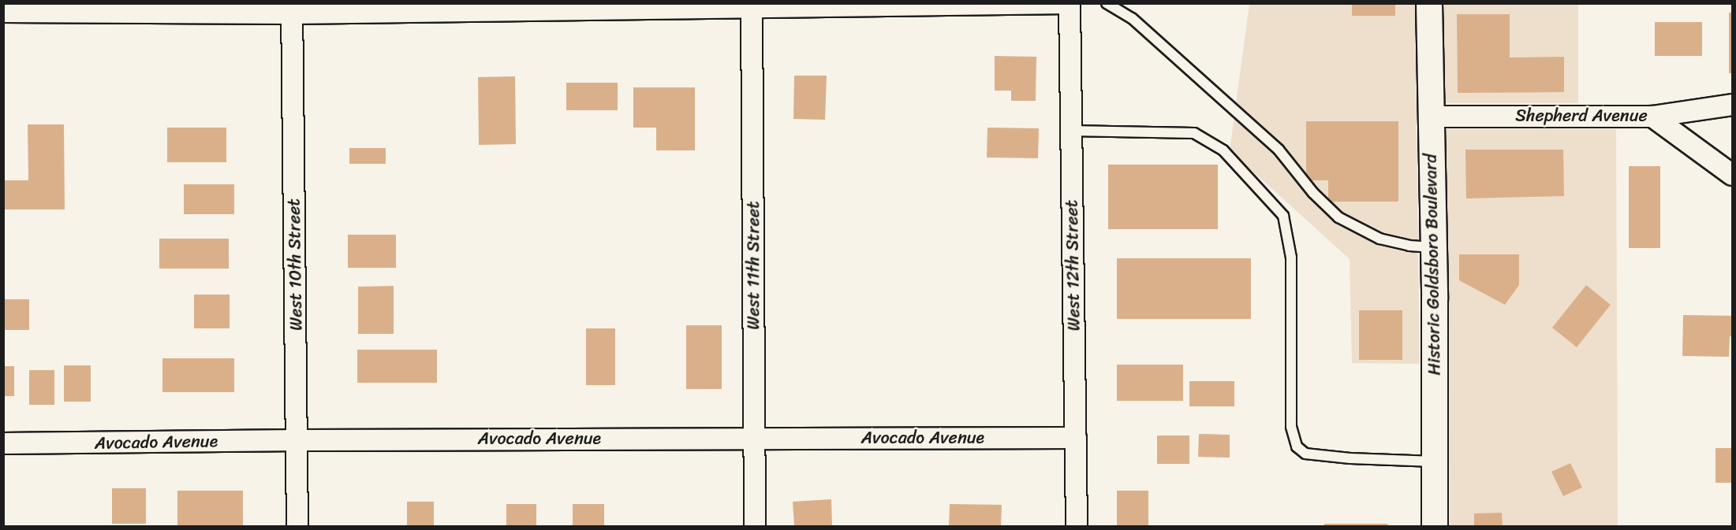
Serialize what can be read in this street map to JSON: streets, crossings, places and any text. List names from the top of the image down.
{
  "streets": {
    "street": [
      "Shepherd Avenue",
      "West 10th Street",
      "Historic Goldsboro Boulevard",
      "West 11th Street",
      "West 12th Street",
      "Avocado Avenue"
    ]
  },
  "crossings": [
    ["Shepherd Avenue", "Historic Goldsboro Boulevard"],
    ["West 10th Street", "Avocado Avenue"],
    ["West 11th Street", "Avocado Avenue"],
    ["West 12th Street", "Avocado Avenue"]
  ]
}
